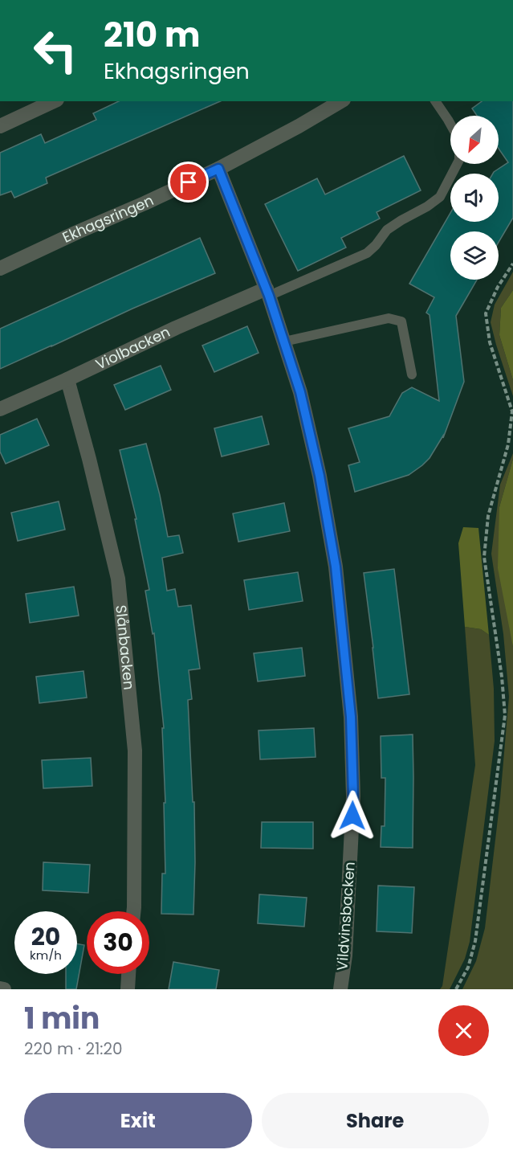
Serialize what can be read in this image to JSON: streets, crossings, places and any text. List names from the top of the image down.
{
  "streets": {
    "street": [
      "Ekhagsringen",
      "Violbacken",
      "Slånbacken",
      "Vildvinsbacken"
    ]
  },
  "crossings": [
    ["Ekhagsringen", "Vildvinsbacken"],
    ["Violbacken", "Slånbacken"],
    ["Violbacken", "Vildvinsbacken"]
  ],
  "north": "bottom left",
  "page": {
    "turn": ["210 m", "Ekhagsringen"],
    "speed": "20 km/h",
    "limit": "30",
    "heading": ["1 min", "220 m · 21:20"],
    "buttons": ["Exit", "Share"]
  }
}
